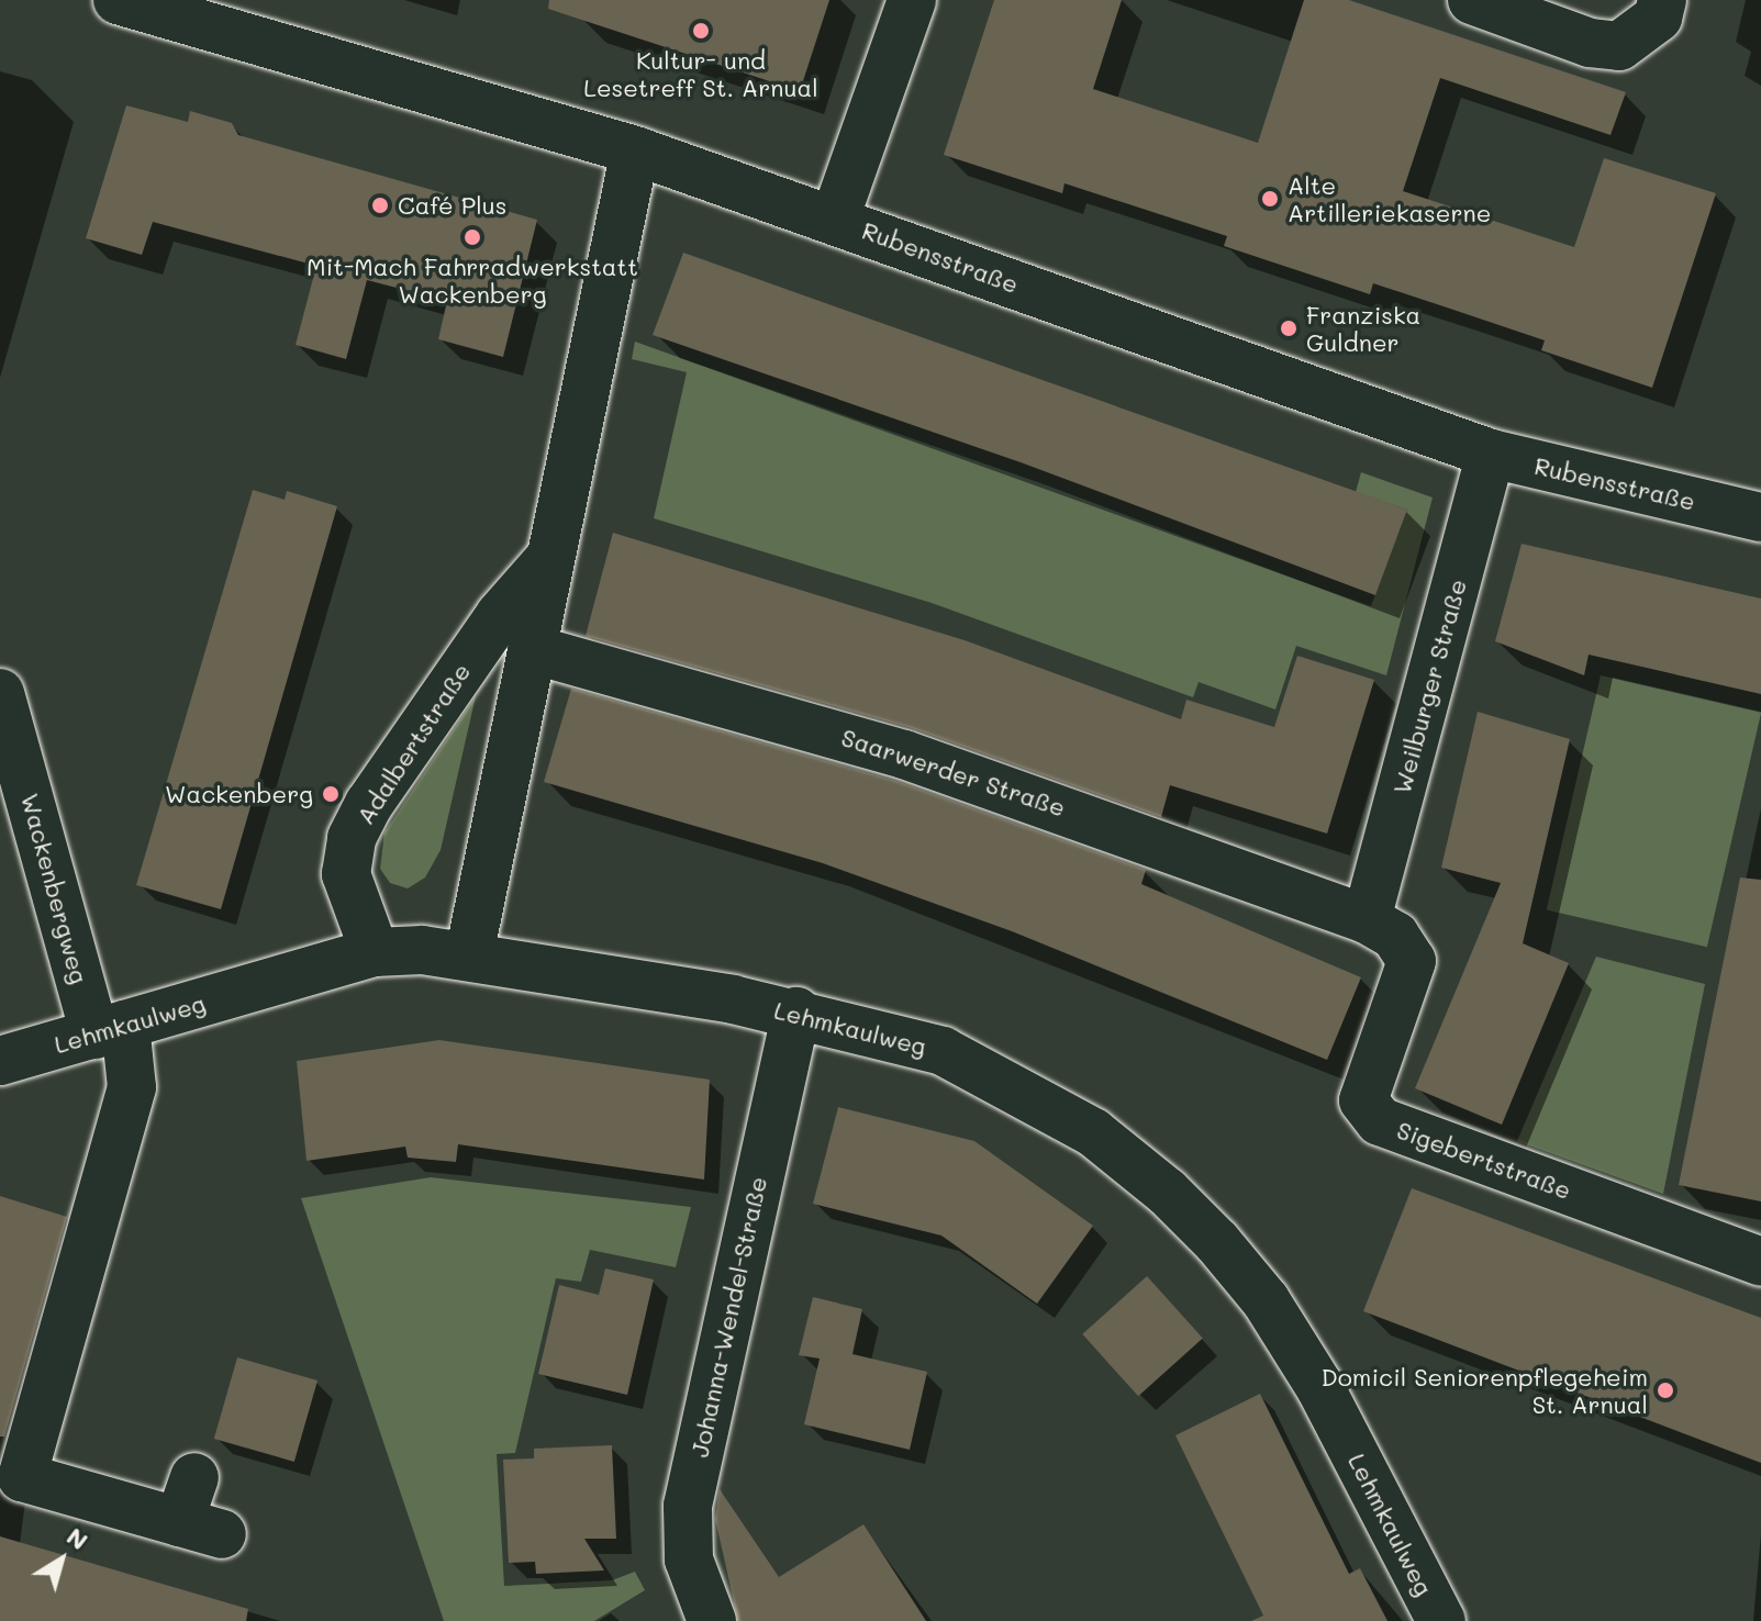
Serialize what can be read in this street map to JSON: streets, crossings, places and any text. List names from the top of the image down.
{
  "streets": {
    "street": [
      "Rubensstraße",
      "Weilburger Straße",
      "Adalbertstraße",
      "Saarwerder Straße",
      "Wackenbergweg",
      "Lehmkaulweg",
      "Sigebertstraße",
      "Johanna-Wendel-Straße"
    ]
  },
  "crossings": [
    ["Rubensstraße", "Weilburger Straße"],
    ["Rubensstraße", "Adalbertstraße"],
    ["Weilburger Straße", "Saarwerder Straße"],
    ["Weilburger Straße", "Sigebertstraße"],
    ["Adalbertstraße", "Saarwerder Straße"],
    ["Adalbertstraße", "Lehmkaulweg"],
    ["Saarwerder Straße", "Sigebertstraße"],
    ["Wackenbergweg", "Lehmkaulweg"],
    ["Lehmkaulweg", "Johanna-Wendel-Straße"]
  ],
  "places": [
    "Kultur- und Lesetreff St. Arnual",
    "Alte Artilleriekaserne",
    "Café Plus",
    "Mit-Mach Fahrradwerkstatt Wackenberg",
    "Franziska Guldner",
    "Wackenberg",
    "Domicil Seniorenpflegeheim St. Arnual"
  ],
  "north": "top right"
}
